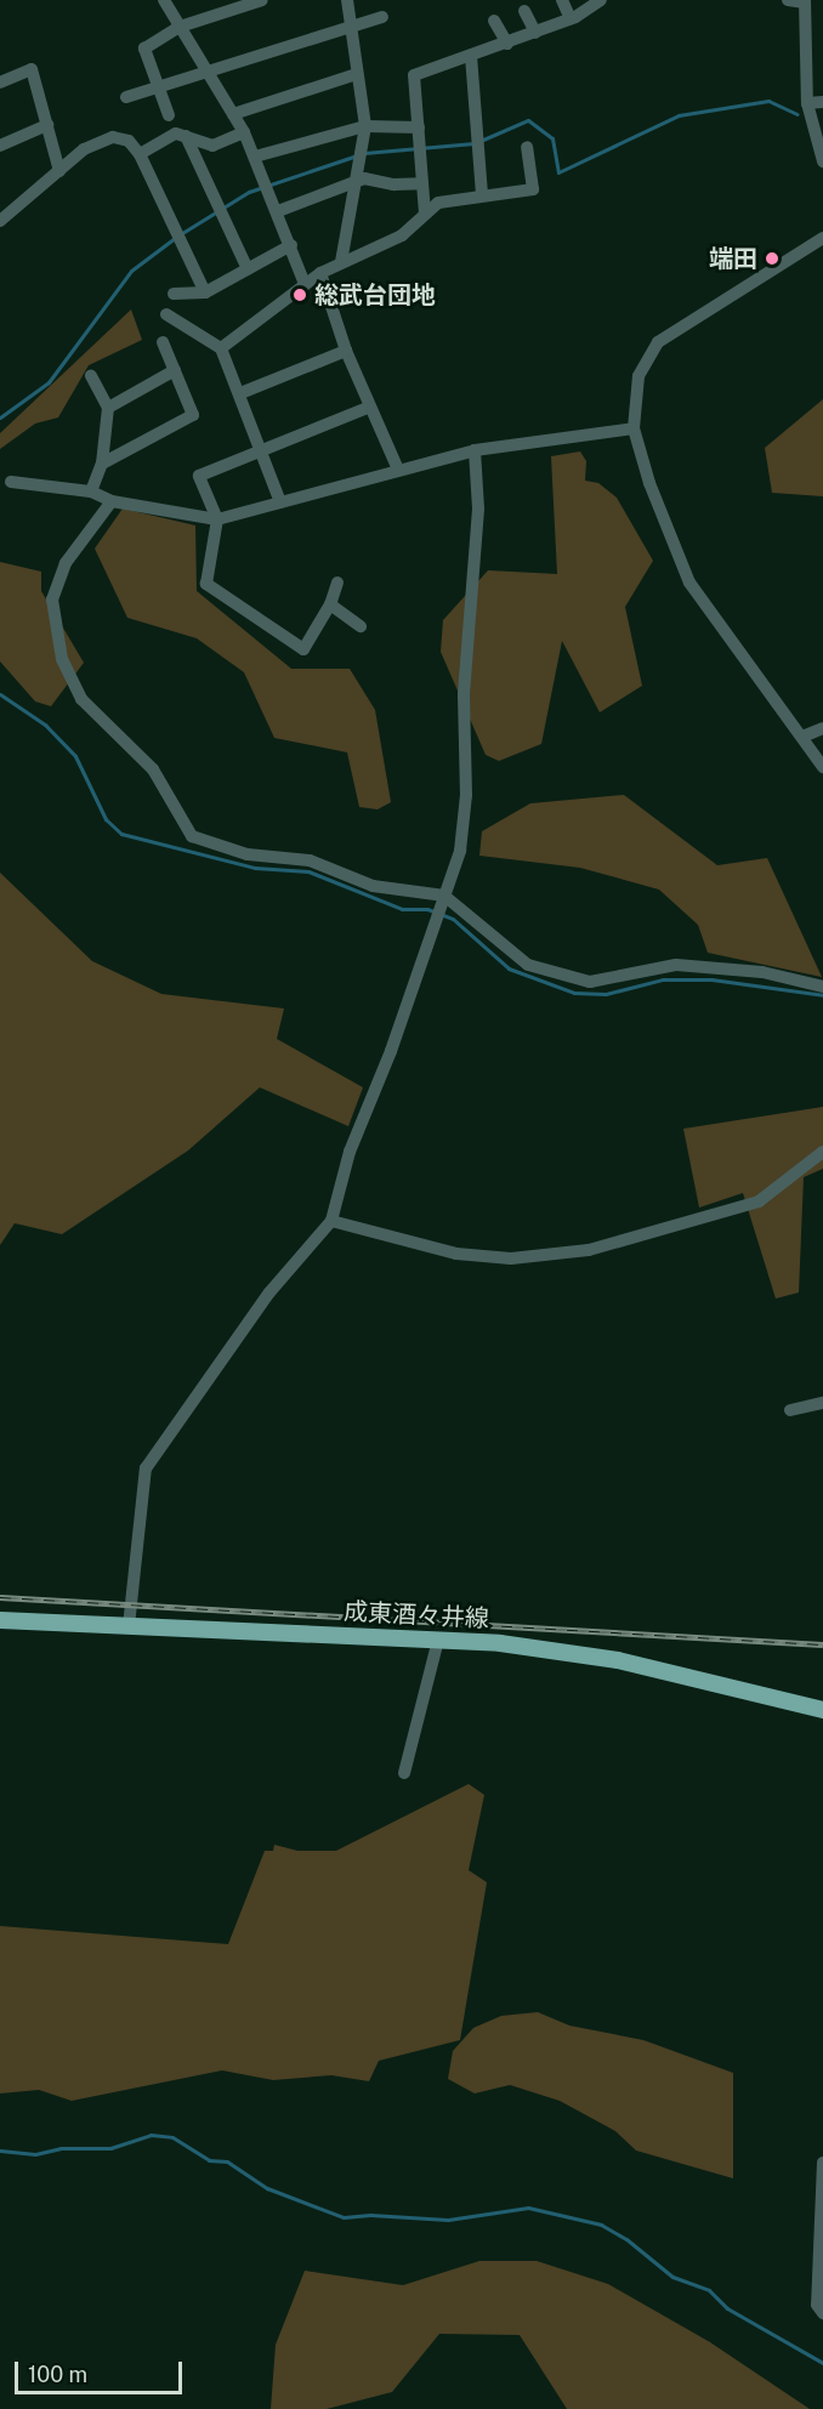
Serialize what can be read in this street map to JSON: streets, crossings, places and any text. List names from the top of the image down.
{
  "streets": {
    "main road": ["成東酒々井線"]
  },
  "places": ["端田", "総武台団地"],
  "scale_bar": "100 m"
}
